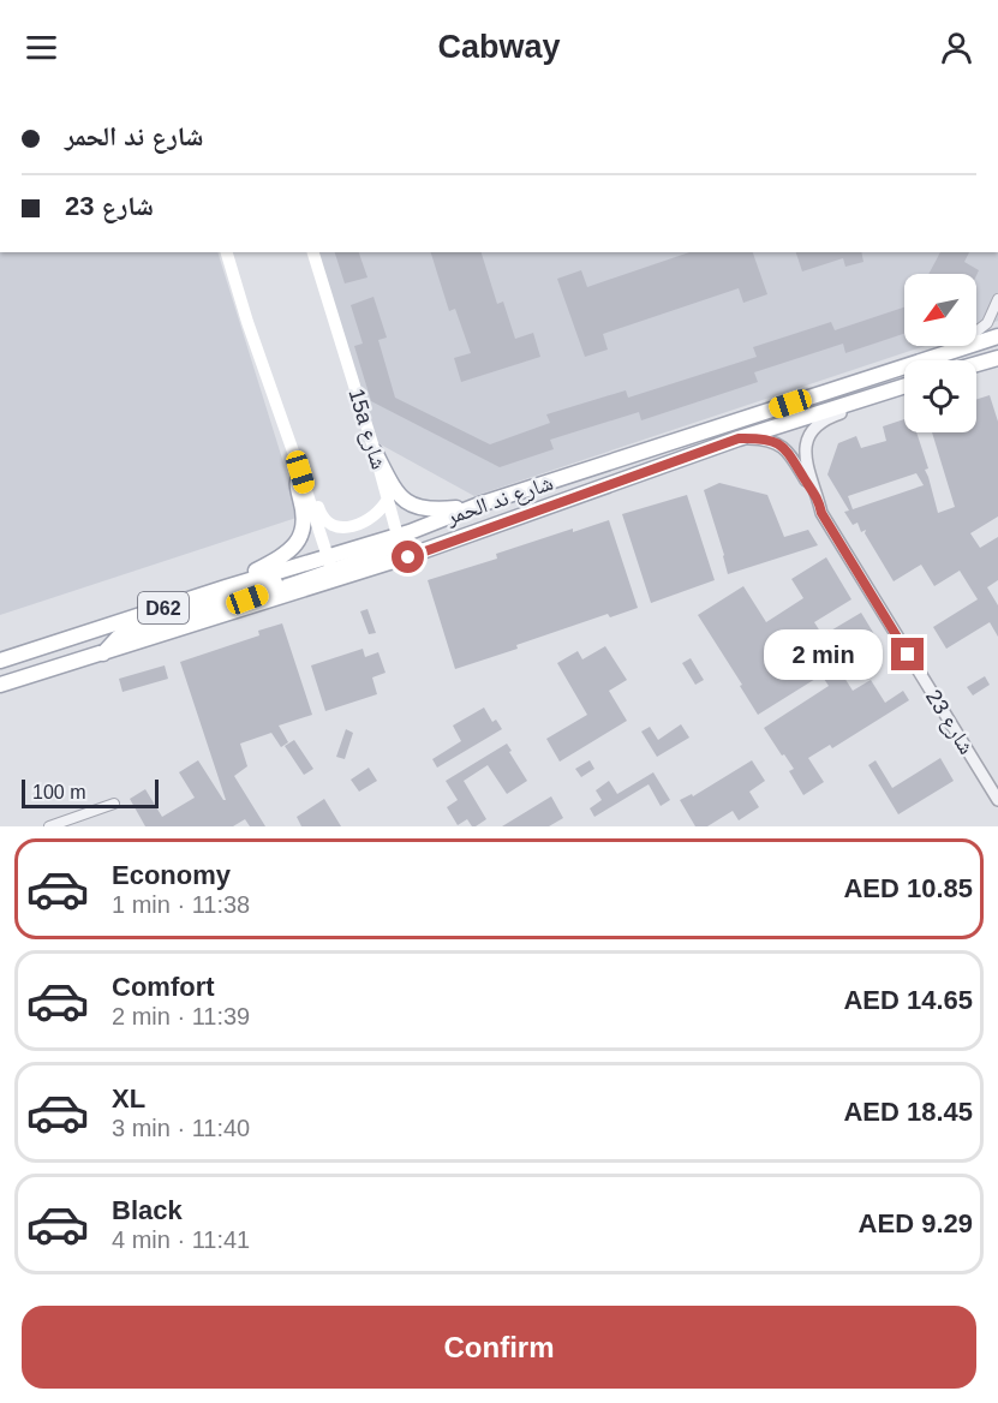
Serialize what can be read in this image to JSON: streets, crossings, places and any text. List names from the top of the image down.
{
  "streets": {
    "main road": ["15a شارع", "شارع ند الحمر", "D62"],
    "street": ["شارع 23"]
  },
  "crossings": [
    ["15a شارع", "شارع ند الحمر"],
    ["شارع ند الحمر", "شارع 23"]
  ],
  "scale_bar": "100 m",
  "north": "bottom left",
  "page": {
    "header": "Cabway",
    "banner": ["شارع ند الحمر", "شارع 23"],
    "bubble": "2 min",
    "scale": "100 m",
    "list": [
      {
        "name": "Economy",
        "note": "1 min · 11:38",
        "value": "AED 10.85"
      },
      {
        "name": "Comfort",
        "note": "2 min · 11:39",
        "value": "AED 14.65"
      },
      {
        "name": "XL",
        "note": "3 min · 11:40",
        "value": "AED 18.45"
      },
      {
        "name": "Black",
        "note": "4 min · 11:41",
        "value": "AED 9.29"
      }
    ],
    "buttons": "Confirm"
  }
}
